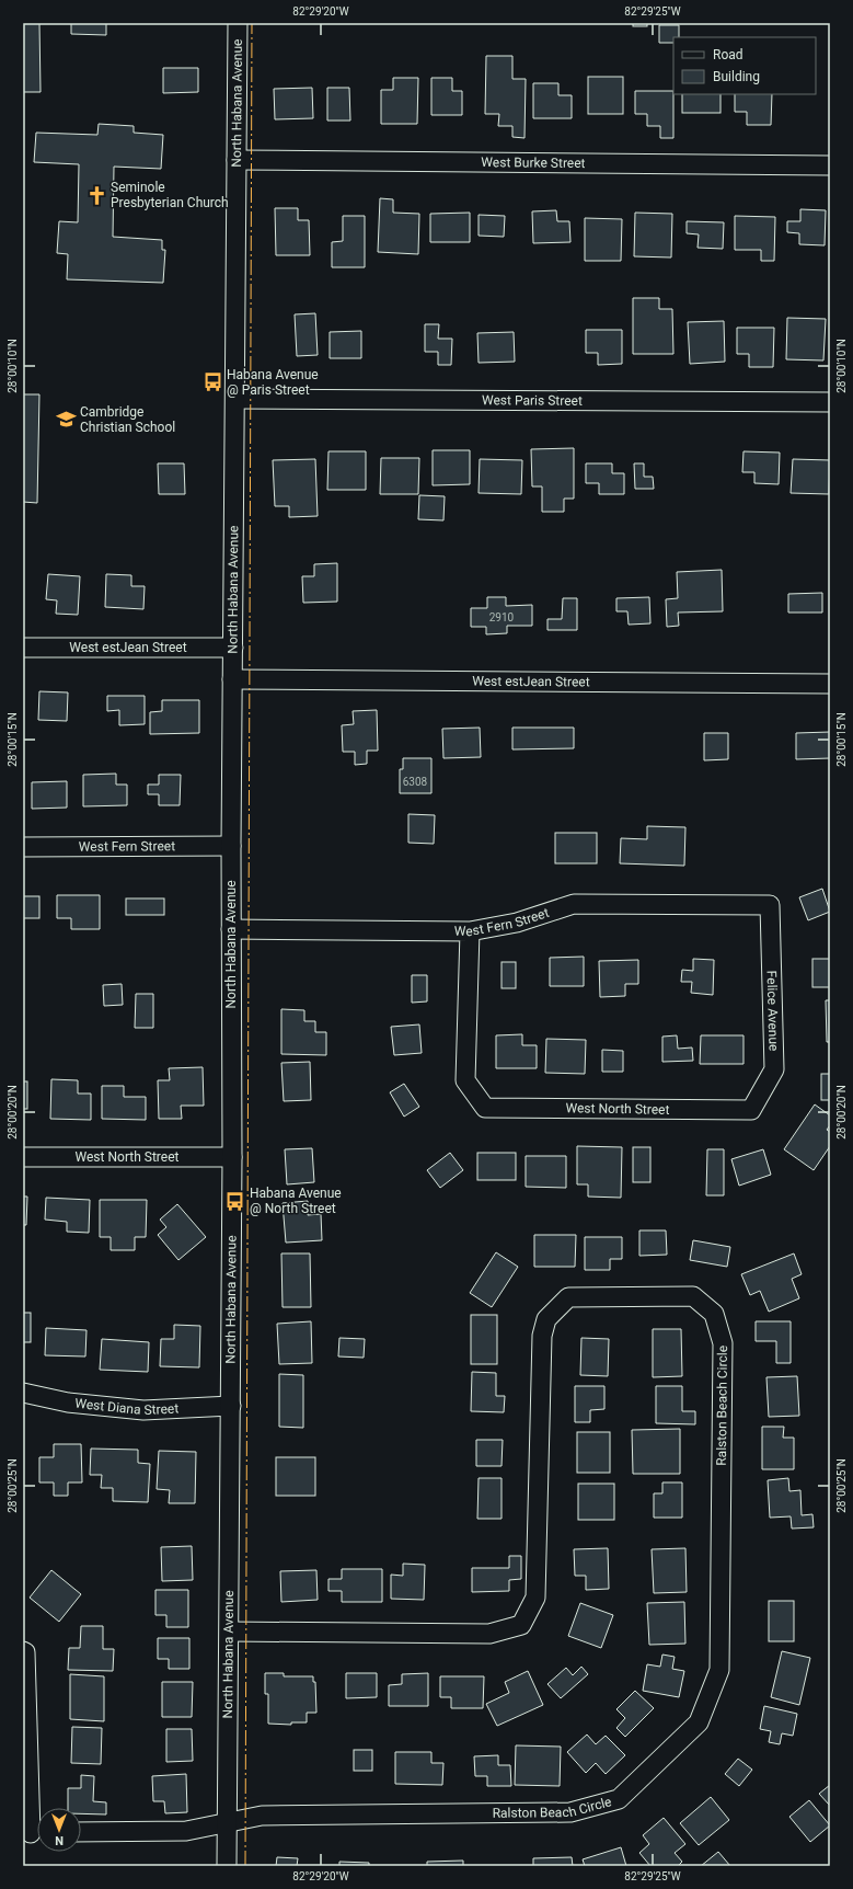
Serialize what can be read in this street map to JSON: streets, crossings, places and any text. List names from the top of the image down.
{
  "streets": {
    "street": [
      "North Habana Avenue",
      "West Burke Street",
      "West Paris Street",
      "West estJean Street",
      "West Fern Street",
      "Felice Avenue",
      "West North Street",
      "West Diana Street",
      "Ralston Beach Circle"
    ]
  },
  "crossings": [
    ["North Habana Avenue", "West Burke Street"],
    ["North Habana Avenue", "West Paris Street"],
    ["North Habana Avenue", "West estJean Street"],
    ["North Habana Avenue", "West Fern Street"],
    ["North Habana Avenue", "West North Street"],
    ["North Habana Avenue", "West Diana Street"],
    ["North Habana Avenue", "Ralston Beach Circle"],
    ["West Fern Street", "Felice Avenue"],
    ["West Fern Street", "West North Street"],
    ["Felice Avenue", "West North Street"]
  ],
  "places": {
    "church": ["Seminole Presbyterian Church"],
    "bus stop": ["Habana Avenue @ Paris Street", "Habana Avenue @ North Street"],
    "school or university": ["Cambridge Christian School"]
  },
  "house_numbers": ["2910", "6308"],
  "legend": ["Road", "Building"],
  "north": "bottom",
  "coordinates": [
    "82°29'20\"W",
    "82°29'25\"W",
    "28°00'10\"N",
    "28°00'15\"N",
    "28°00'20\"N",
    "28°00'25\"N"
  ]
}
